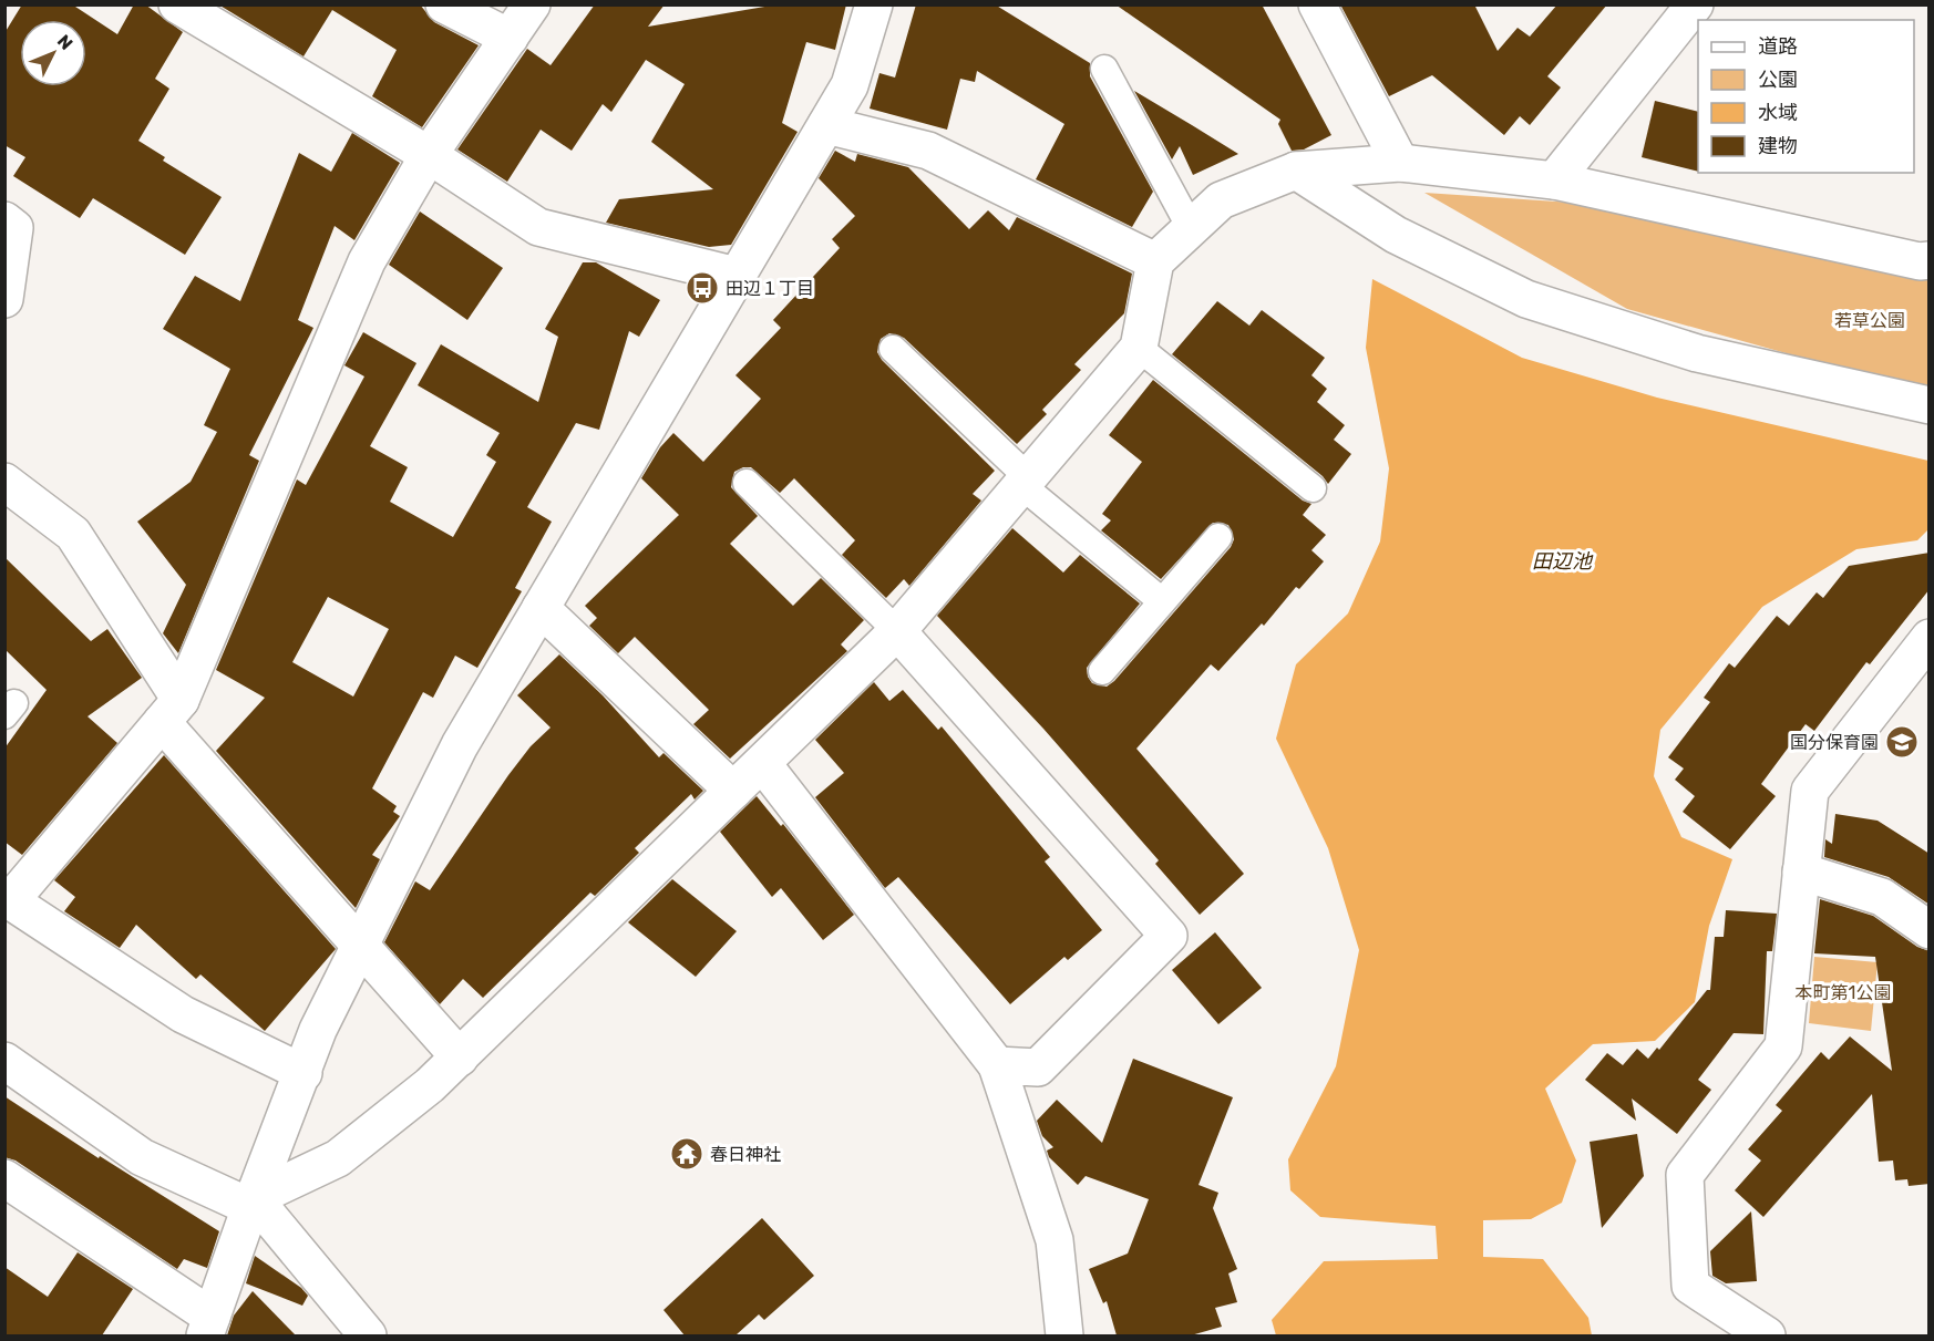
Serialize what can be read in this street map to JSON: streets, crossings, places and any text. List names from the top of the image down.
{
  "water": ["田辺池"],
  "parks": ["若草公園", "本町第1公園"],
  "places": {
    "bus stop": ["田辺１丁目"],
    "school or university": ["国分保育園"],
    "temple": ["春日神社"]
  },
  "legend": [
    "道路",
    "公園",
    "水域",
    "建物"
  ],
  "north": "top right"
}
